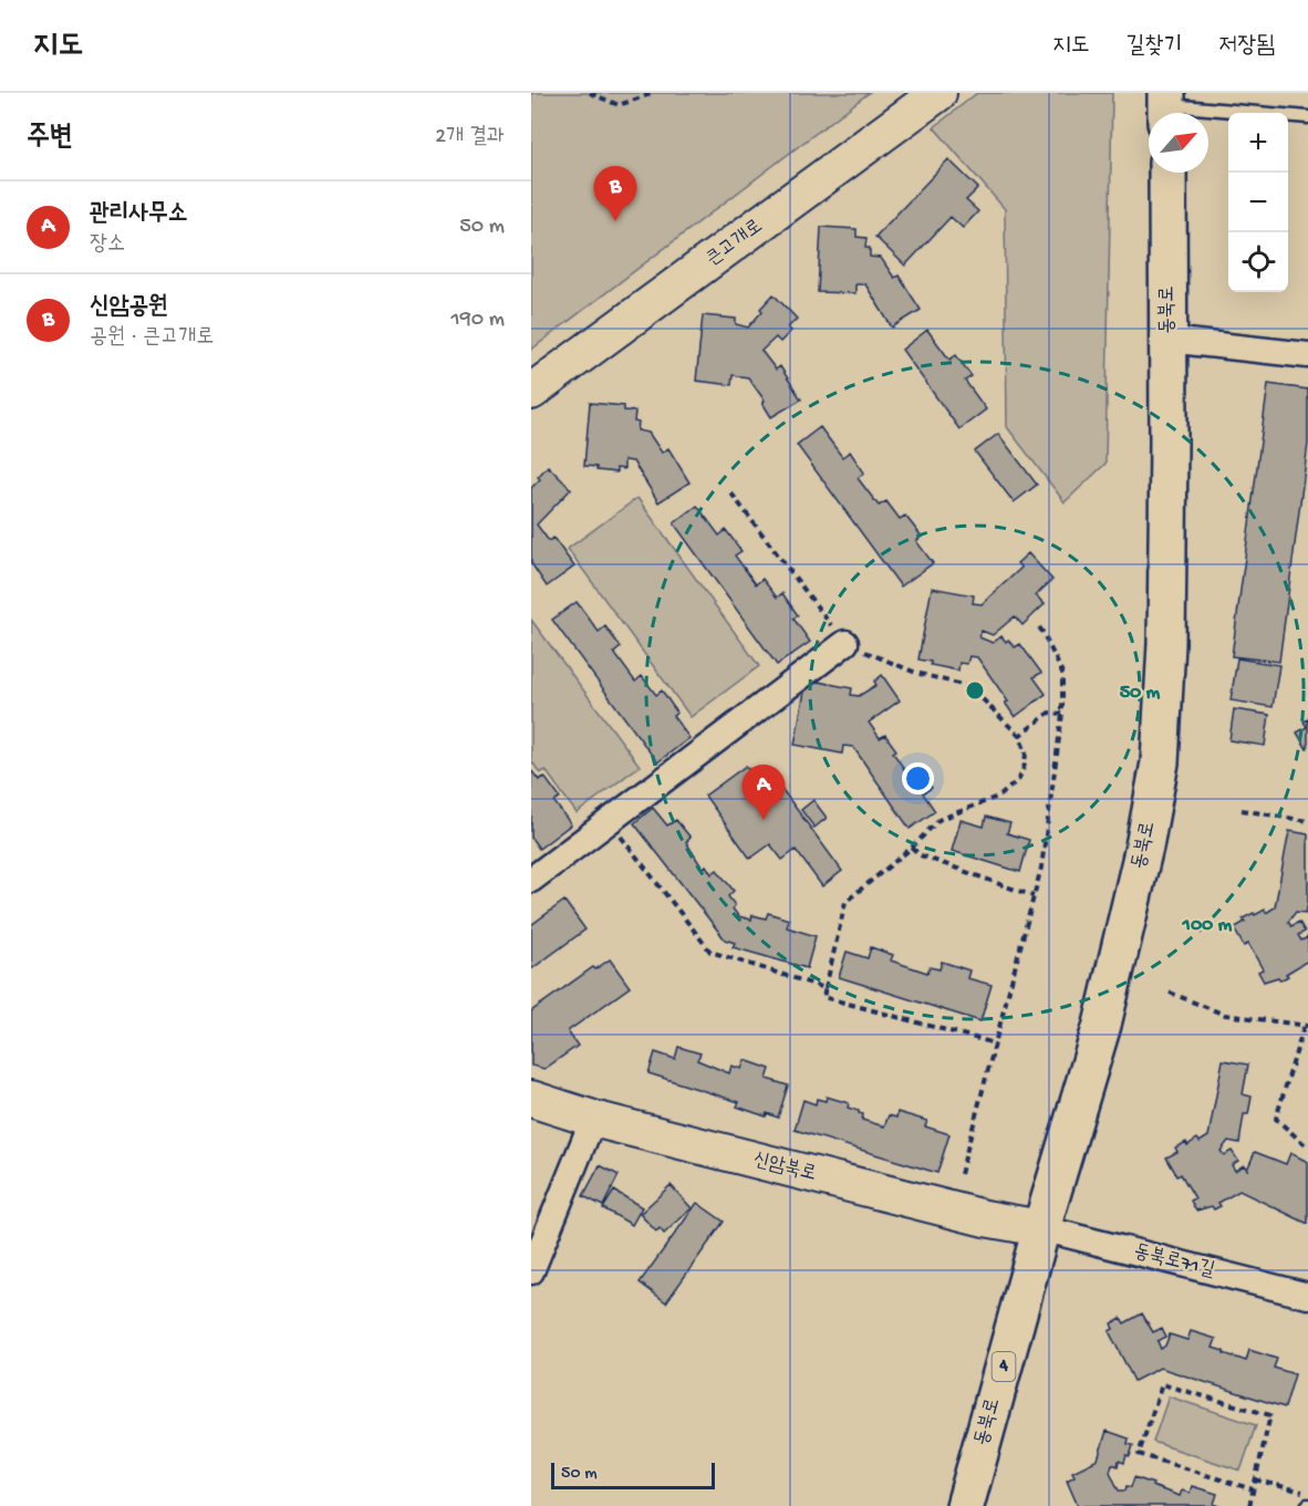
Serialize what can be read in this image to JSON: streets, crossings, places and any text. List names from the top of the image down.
{
  "streets": {
    "main road": ["동북로", "4"],
    "street": ["큰고개로", "신암북로", "동북로71길"]
  },
  "crossings": [
    ["동북로", "신암북로"],
    ["동북로", "동북로71길"],
    ["신암북로", "동북로71길"]
  ],
  "scale_bar": "50 m",
  "north": "top right",
  "page": {
    "header": "지도",
    "nav": ["지도", "길찾기", "저장됨"],
    "heading": ["주변", "2개 결과"],
    "map_buttons": ["+", "−"],
    "pins": ["B", "A"],
    "list": [
      {
        "mark": "A",
        "name": "관리사무소",
        "note": "장소",
        "value": "50 m"
      },
      {
        "mark": "B",
        "name": "신암공원",
        "note": "공원 · 큰고개로",
        "value": "190 m"
      }
    ],
    "scale": "50 m"
  },
  "rings": ["50 m", "100 m"]
}
